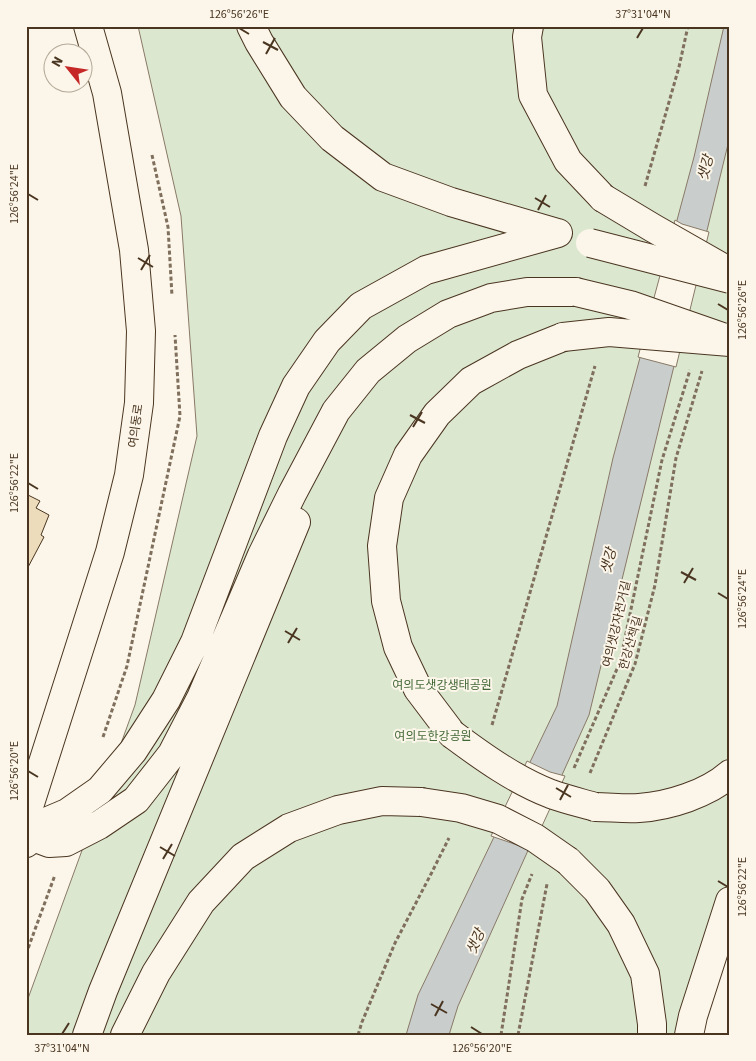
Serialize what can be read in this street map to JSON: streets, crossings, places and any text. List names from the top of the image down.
{
  "streets": {
    "main road": ["여의동로"],
    "path": ["여의샛강자전거길", "한강산책길"]
  },
  "water": ["샛강"],
  "parks": ["여의도샛강생태공원", "여의도한강공원"],
  "north": "top left",
  "coordinates": [
    "126°56'26\"E",
    "37°31'04\"N",
    "126°56'24\"E",
    "126°56'22\"E",
    "126°56'20\"E"
  ]
}
